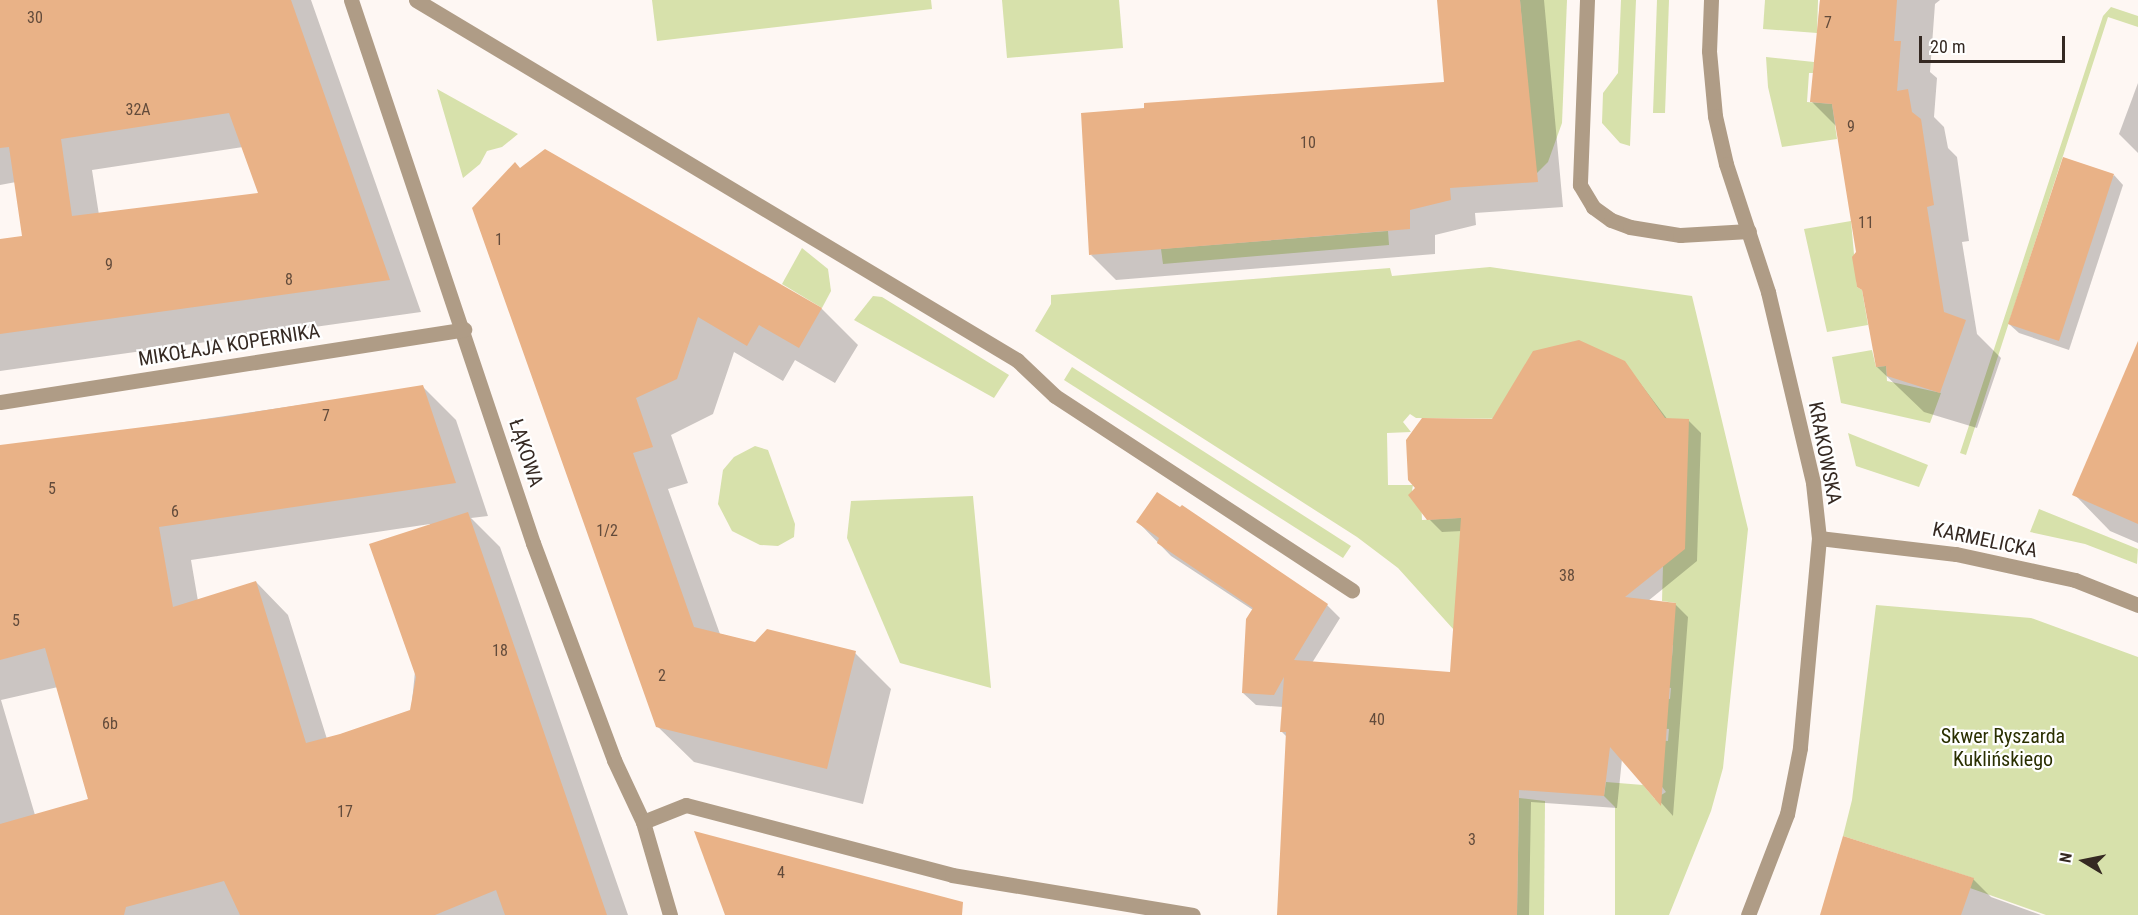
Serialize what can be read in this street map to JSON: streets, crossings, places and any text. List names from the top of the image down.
{
  "streets": {
    "street": [
      "MIKOŁAJA KOPERNIKA",
      "ŁĄKOWA",
      "KRAKOWSKA",
      "KARMELICKA"
    ]
  },
  "crossings": [
    ["MIKOŁAJA KOPERNIKA", "ŁĄKOWA"],
    ["KRAKOWSKA", "KARMELICKA"]
  ],
  "parks": ["Skwer Ryszarda Kuklińskiego"],
  "house_numbers": [
    "30",
    "7",
    "32A",
    "9",
    "10",
    "11",
    "1",
    "9",
    "8",
    "7",
    "5",
    "6",
    "1/2",
    "38",
    "5",
    "18",
    "2",
    "40",
    "6b",
    "17",
    "3",
    "4"
  ],
  "scale_bar": "20 m",
  "north": "left"
}
